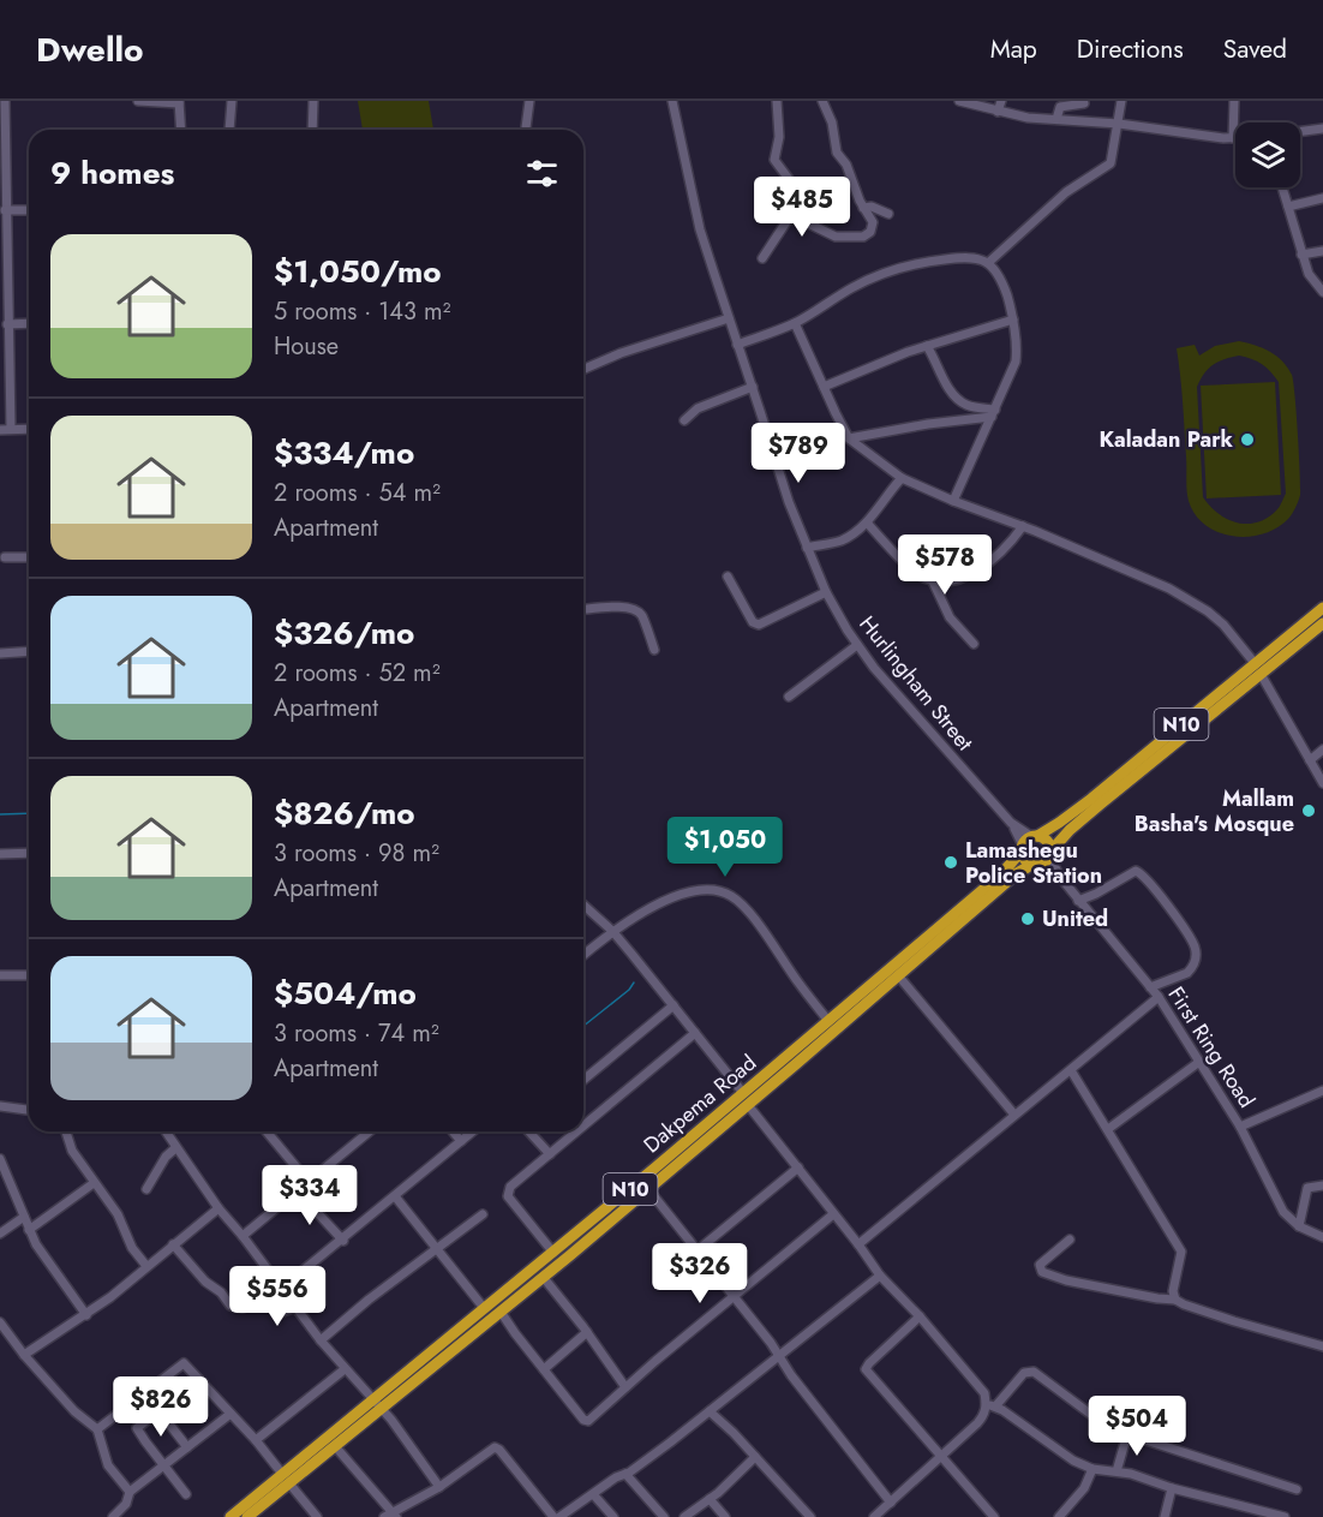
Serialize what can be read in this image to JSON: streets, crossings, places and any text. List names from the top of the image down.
{
  "streets": {
    "highway": ["N10", "Dakpema Road"],
    "street": ["Hurlingham Street", "First Ring Road"]
  },
  "crossings": [
    ["Hurlingham Street", "N10"],
    ["Hurlingham Street", "First Ring Road"],
    ["Hurlingham Street", "Dakpema Road"],
    ["N10", "First Ring Road"],
    ["N10", "Dakpema Road"],
    ["First Ring Road", "Dakpema Road"]
  ],
  "places": [
    "Kaladan Park",
    "Mallam Basha's Mosque",
    "Lamashegu Police Station",
    "United"
  ],
  "page": {
    "header": "Dwello",
    "nav": ["Map", "Directions", "Saved"],
    "heading": "9 homes",
    "price": [
      "$485",
      "$789",
      "$578",
      "$1,050",
      "$334",
      "$326",
      "$556",
      "$826",
      "$504"
    ],
    "list": [
      {
        "name": "$1,050/mo",
        "note": "5 rooms · 143 m² · House"
      },
      {
        "name": "$334/mo",
        "note": "2 rooms · 54 m² · Apartment"
      },
      {
        "name": "$326/mo",
        "note": "2 rooms · 52 m² · Apartment"
      },
      {
        "name": "$826/mo",
        "note": "3 rooms · 98 m² · Apartment"
      },
      {
        "name": "$504/mo",
        "note": "3 rooms · 74 m² · Apartment"
      }
    ]
  }
}
